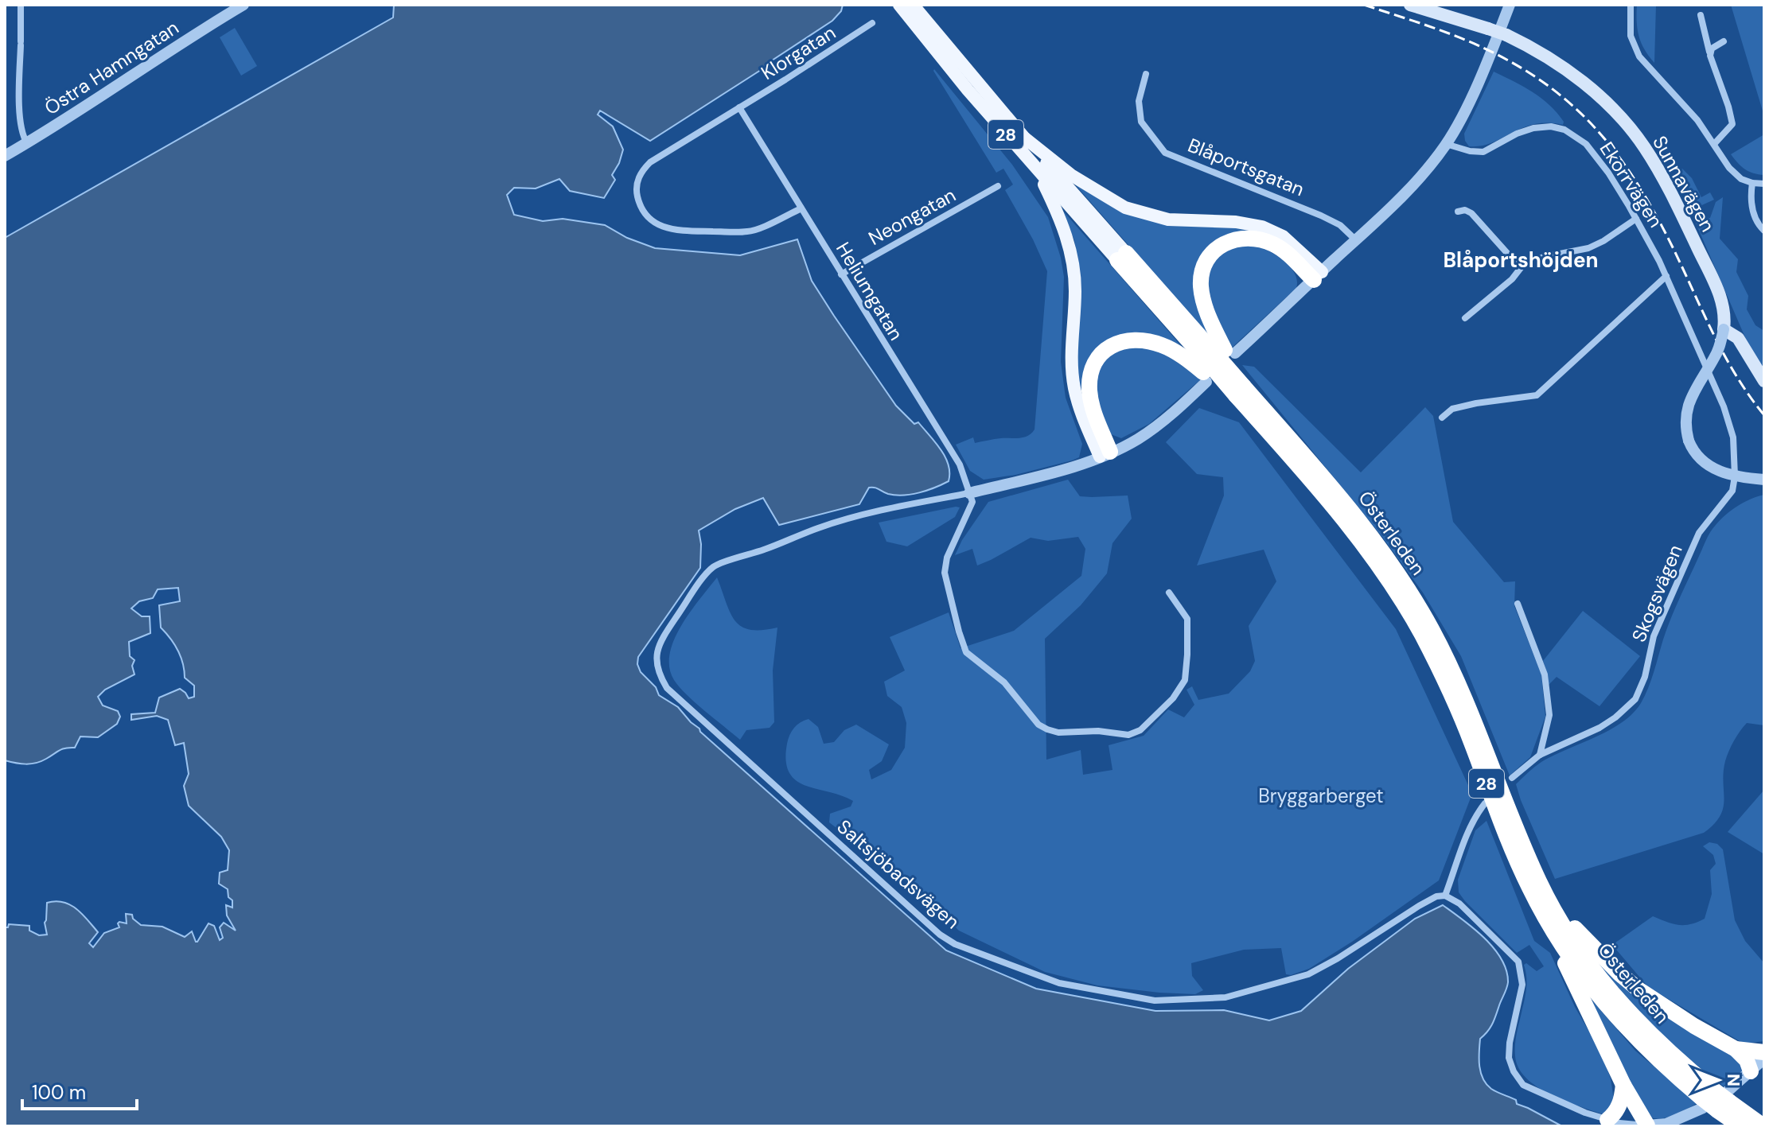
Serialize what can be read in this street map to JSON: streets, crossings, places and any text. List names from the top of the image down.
{
  "streets": {
    "highway": ["28", "Österleden"],
    "main road": ["Sunnavägen"],
    "street": [
      "Klorgatan",
      "Östra Hamngatan",
      "Blåportsgatan",
      "Ekorrvägen",
      "Neongatan",
      "Heliumgatan",
      "Skogsvägen",
      "Saltsjöbadsvägen"
    ]
  },
  "crossings": [
    ["Klorgatan", "Heliumgatan"],
    ["Ekorrvägen", "Skogsvägen"],
    ["Neongatan", "Heliumgatan"],
    ["Heliumgatan", "Saltsjöbadsvägen"]
  ],
  "districts": ["Blåportshöjden"],
  "parks": ["Bryggarberget"],
  "scale_bar": "100 m",
  "north": "right"
}
